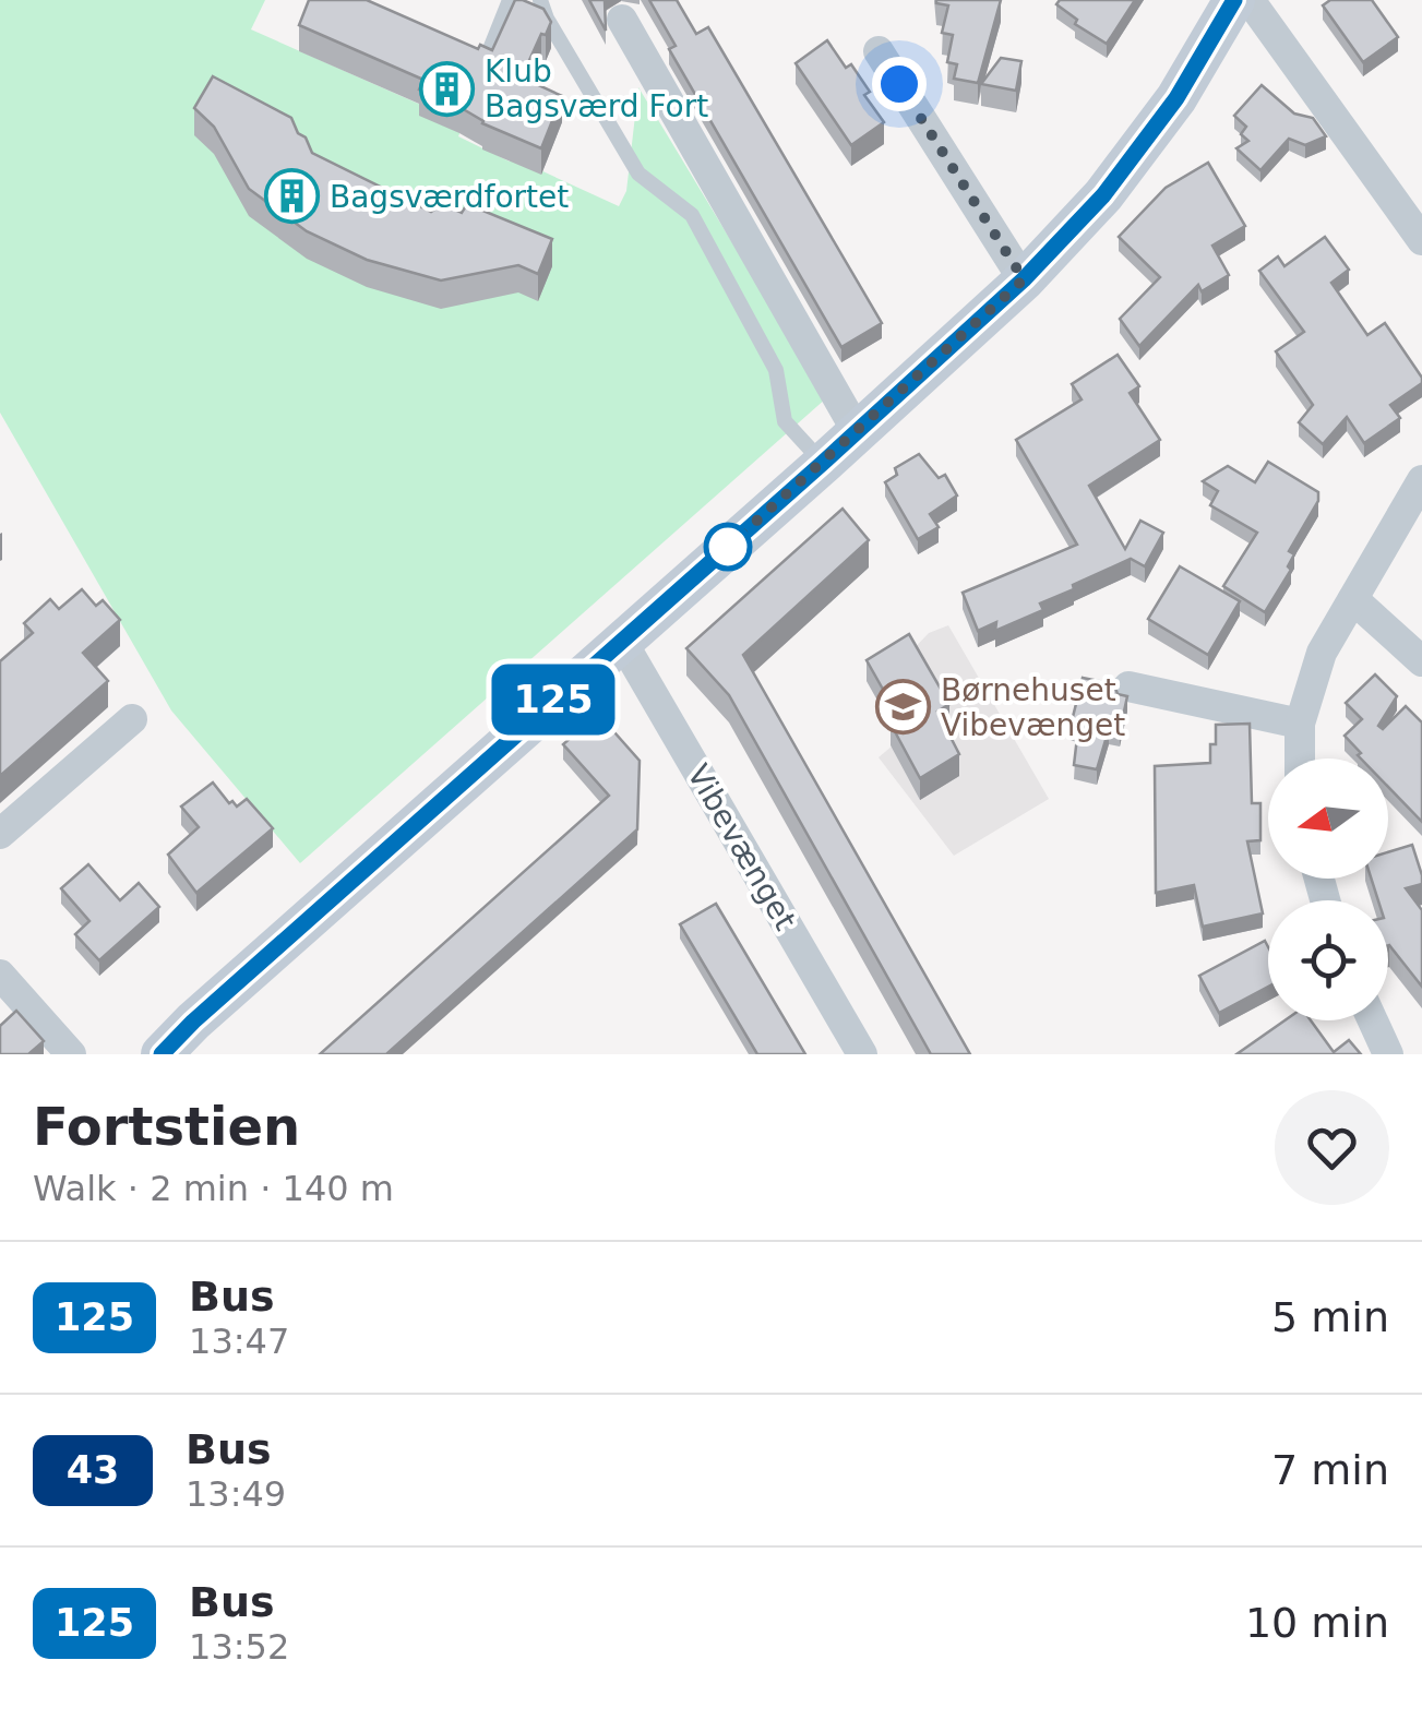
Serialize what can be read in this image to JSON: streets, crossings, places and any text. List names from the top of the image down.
{
  "streets": {
    "street": ["Vibevænget"]
  },
  "places": {
    "building": ["Klub Bagsværd Fort", "Bagsværdfortet"],
    "school or university": ["Børnehuset Vibevænget"]
  },
  "lines": ["bus line 125"],
  "north": "left",
  "page": {
    "on_map": "125",
    "heading": ["Fortstien", "Walk · 2 min · 140 m"],
    "list": [
      {
        "mark": "125",
        "name": "Bus",
        "note": "13:47",
        "value": "5 min"
      },
      {
        "mark": "43",
        "name": "Bus",
        "note": "13:49",
        "value": "7 min"
      },
      {
        "mark": "125",
        "name": "Bus",
        "note": "13:52",
        "value": "10 min"
      }
    ]
  }
}
